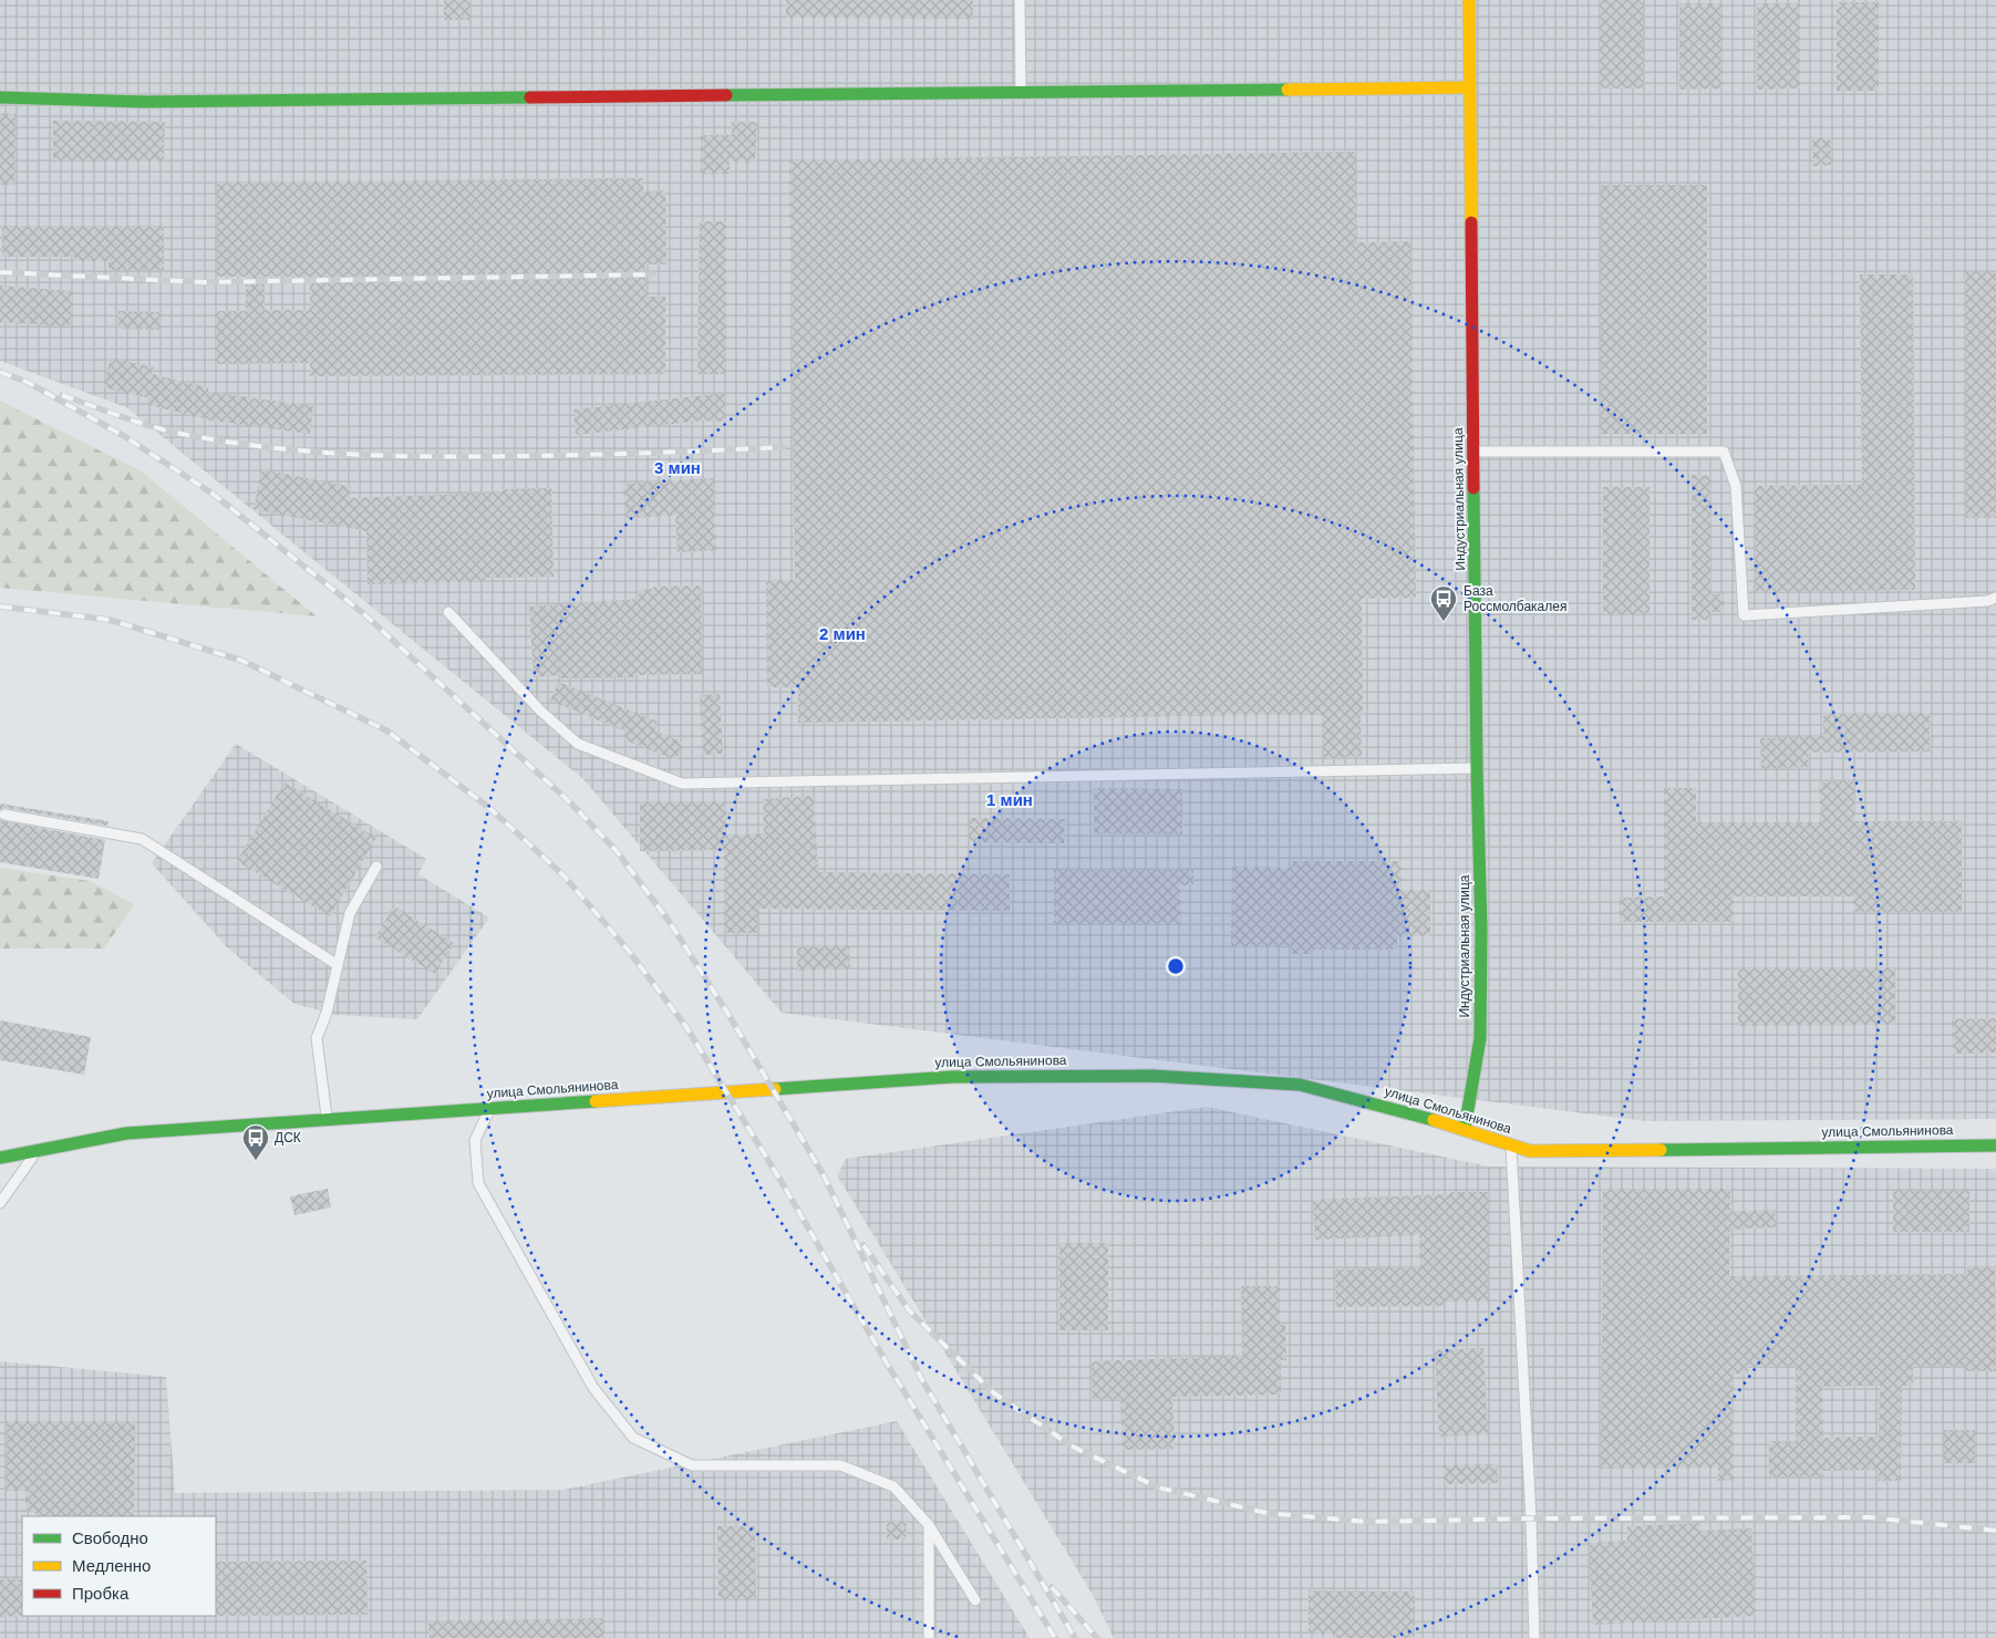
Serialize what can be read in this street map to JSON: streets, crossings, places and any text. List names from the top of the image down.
{
  "streets": {
    "street": ["Индустриальная улица", "улица Смольянинова"]
  },
  "crossings": [
    ["Индустриальная улица", "улица Смольянинова"]
  ],
  "places": {
    "bus stop": ["База Россмолбакалея", "ДСК"]
  },
  "legend": ["Свободно", "Медленно", "Пробка"],
  "rings": ["3 мин", "2 мин", "1 мин"]
}
